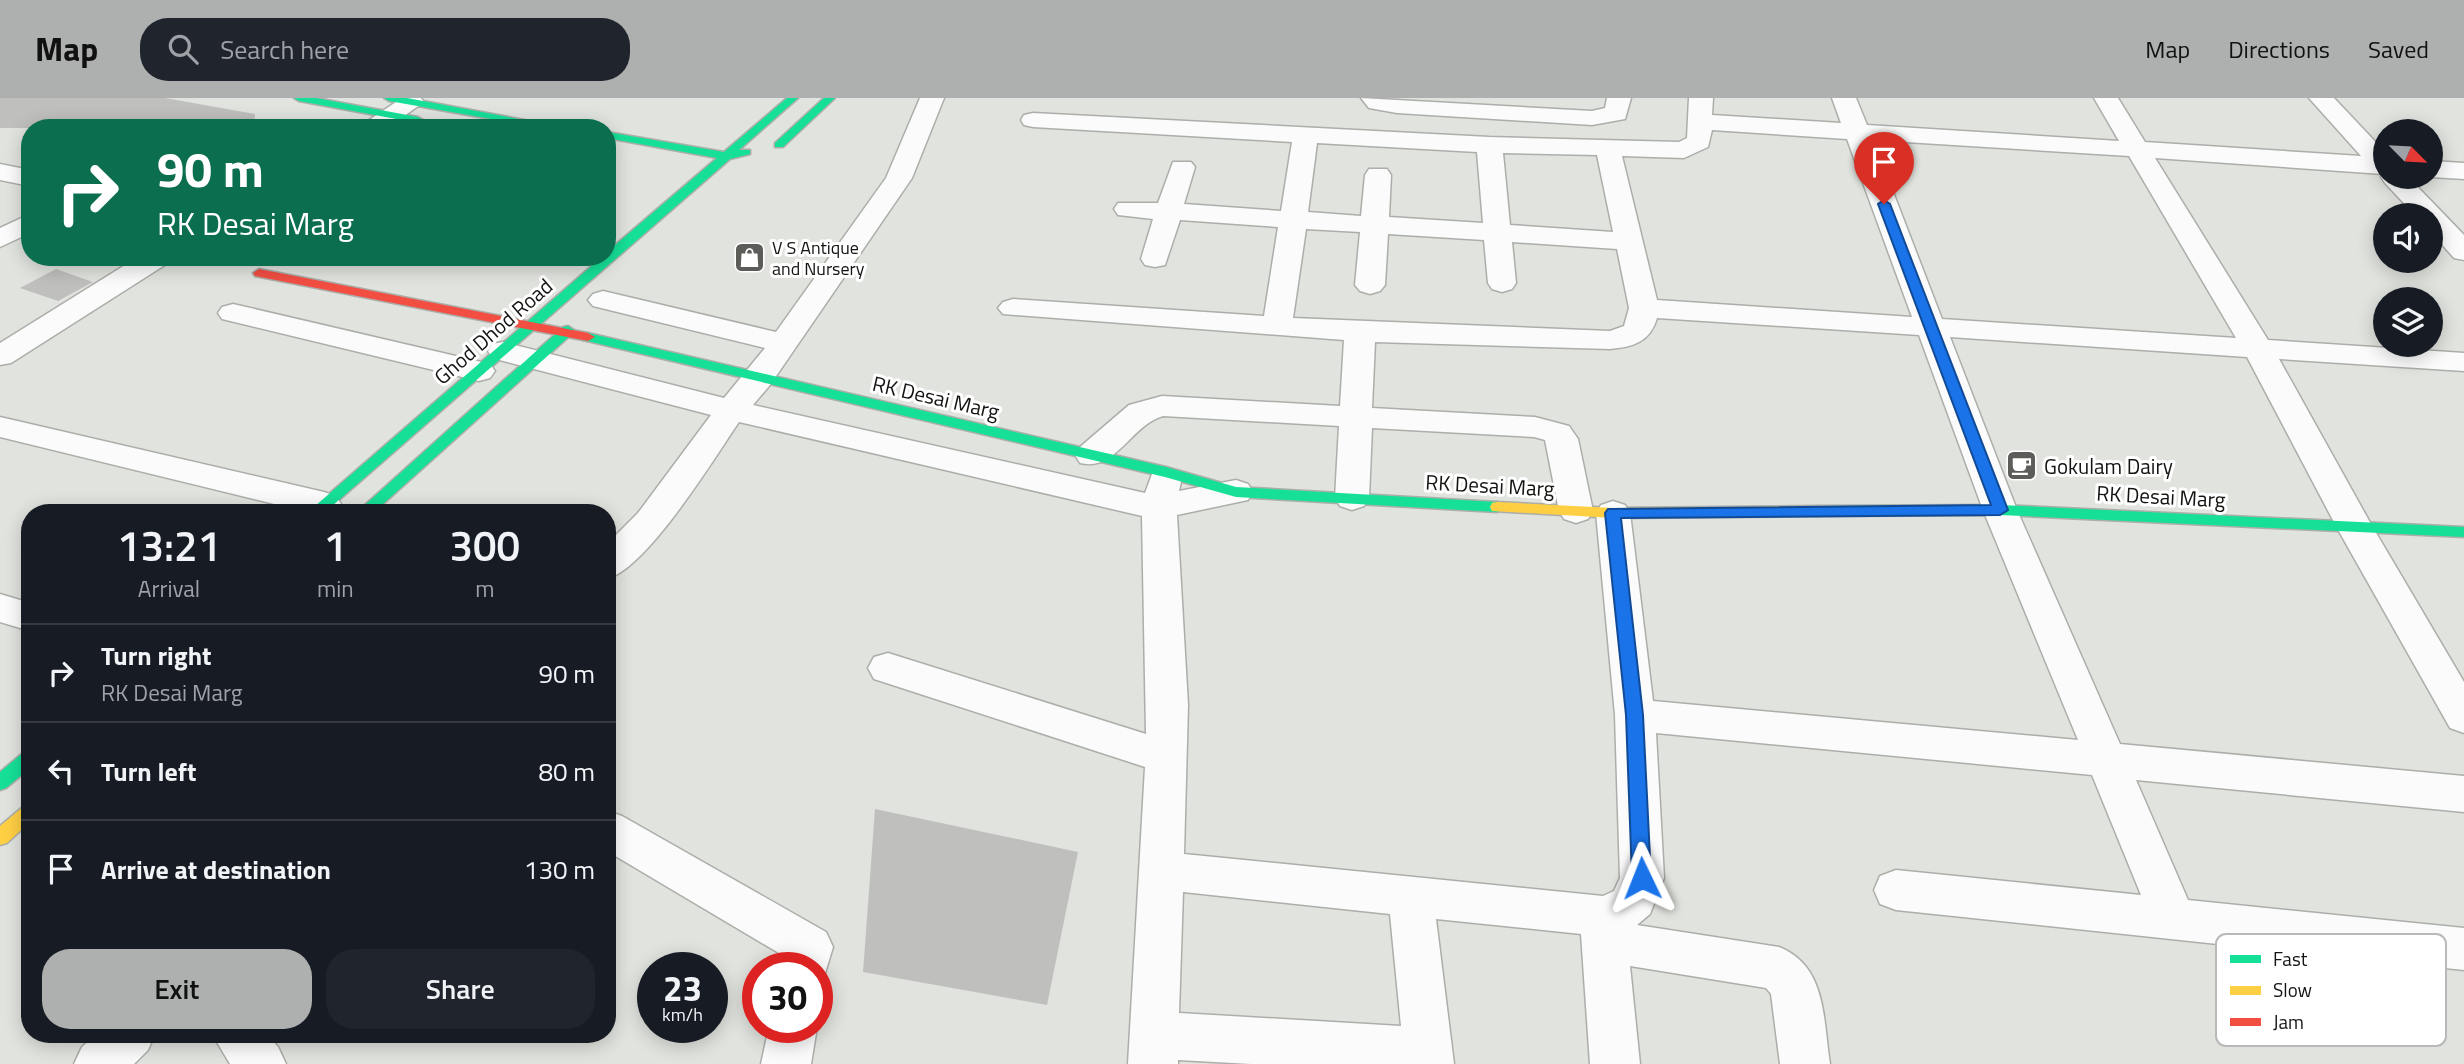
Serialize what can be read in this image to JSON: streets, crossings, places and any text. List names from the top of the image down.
{
  "streets": {
    "street": ["Ghod Dhod Road", "RK Desai Marg"]
  },
  "crossings": [
    ["Ghod Dhod Road", "RK Desai Marg"]
  ],
  "places": {
    "shop": ["V S Antique and Nursery"],
    "cafe": ["Gokulam Dairy"]
  },
  "legend": ["Fast", "Slow", "Jam"],
  "north": "bottom right",
  "page": {
    "header": "Map",
    "search": "Search here",
    "nav": ["Map", "Directions", "Saved"],
    "turn": ["90 m", "RK Desai Marg"],
    "eta": [
      "13:21",
      "Arrival",
      "1",
      "min",
      "300",
      "m"
    ],
    "list": [
      {
        "name": "Turn right",
        "note": "RK Desai Marg",
        "value": "90 m"
      },
      {
        "name": "Turn left",
        "value": "80 m"
      },
      {
        "name": "Arrive at destination",
        "value": "130 m"
      }
    ],
    "buttons": ["Exit", "Share"],
    "speed": "23 km/h",
    "limit": "30"
  }
}
